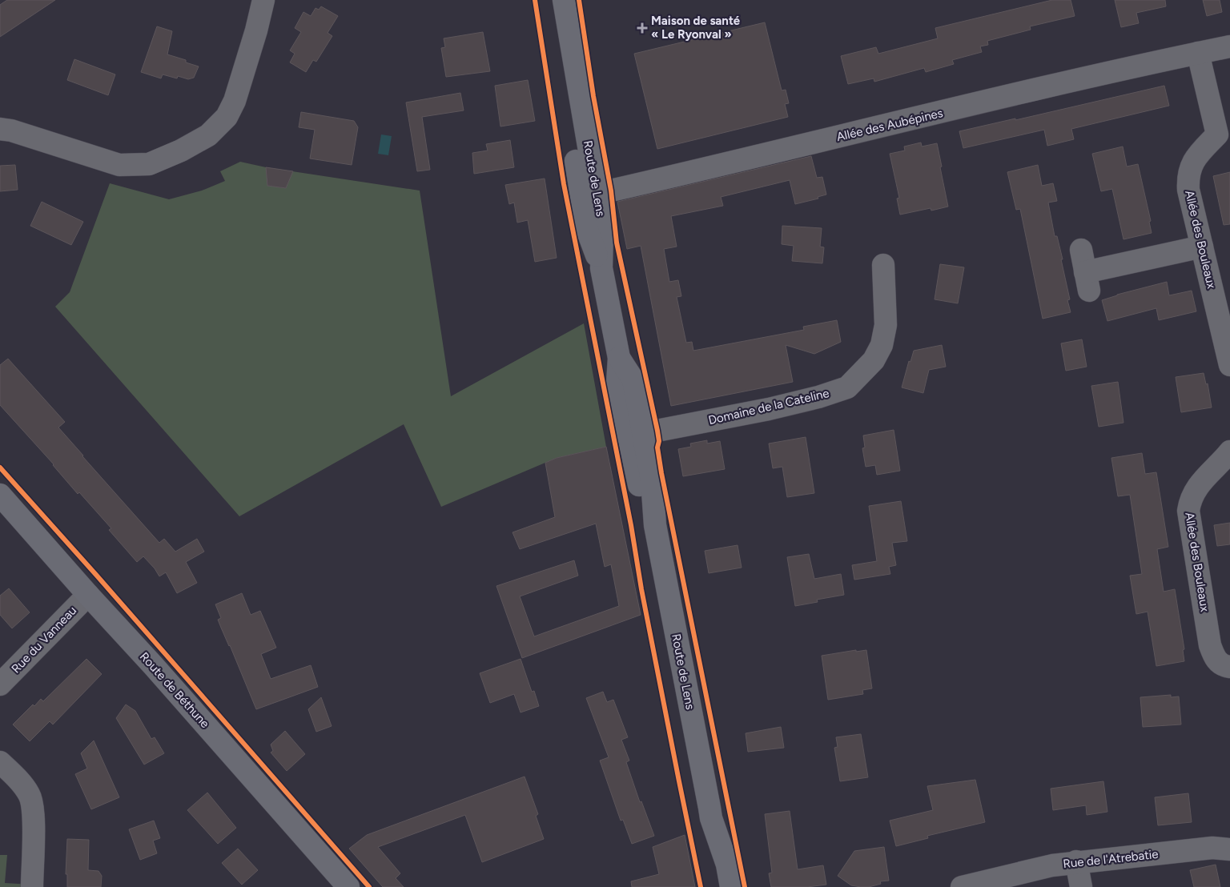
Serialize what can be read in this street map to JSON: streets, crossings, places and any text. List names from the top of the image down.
{
  "streets": {
    "main road": ["Route de Lens", "Route de Béthune"],
    "street": [
      "Allée des Aubépines",
      "Allée des Bouleaux",
      "Domaine de la Cateline",
      "Rue du Vanneau",
      "Rue de l'Atrebatie"
    ]
  },
  "crossings": [
    ["Allée des Aubépines", "Route de Lens"],
    ["Allée des Aubépines", "Allée des Bouleaux"],
    ["Route de Lens", "Domaine de la Cateline"],
    ["Rue du Vanneau", "Route de Béthune"]
  ],
  "places": {
    "health": ["Maison de santé « Le Ryonval »"]
  }
}
